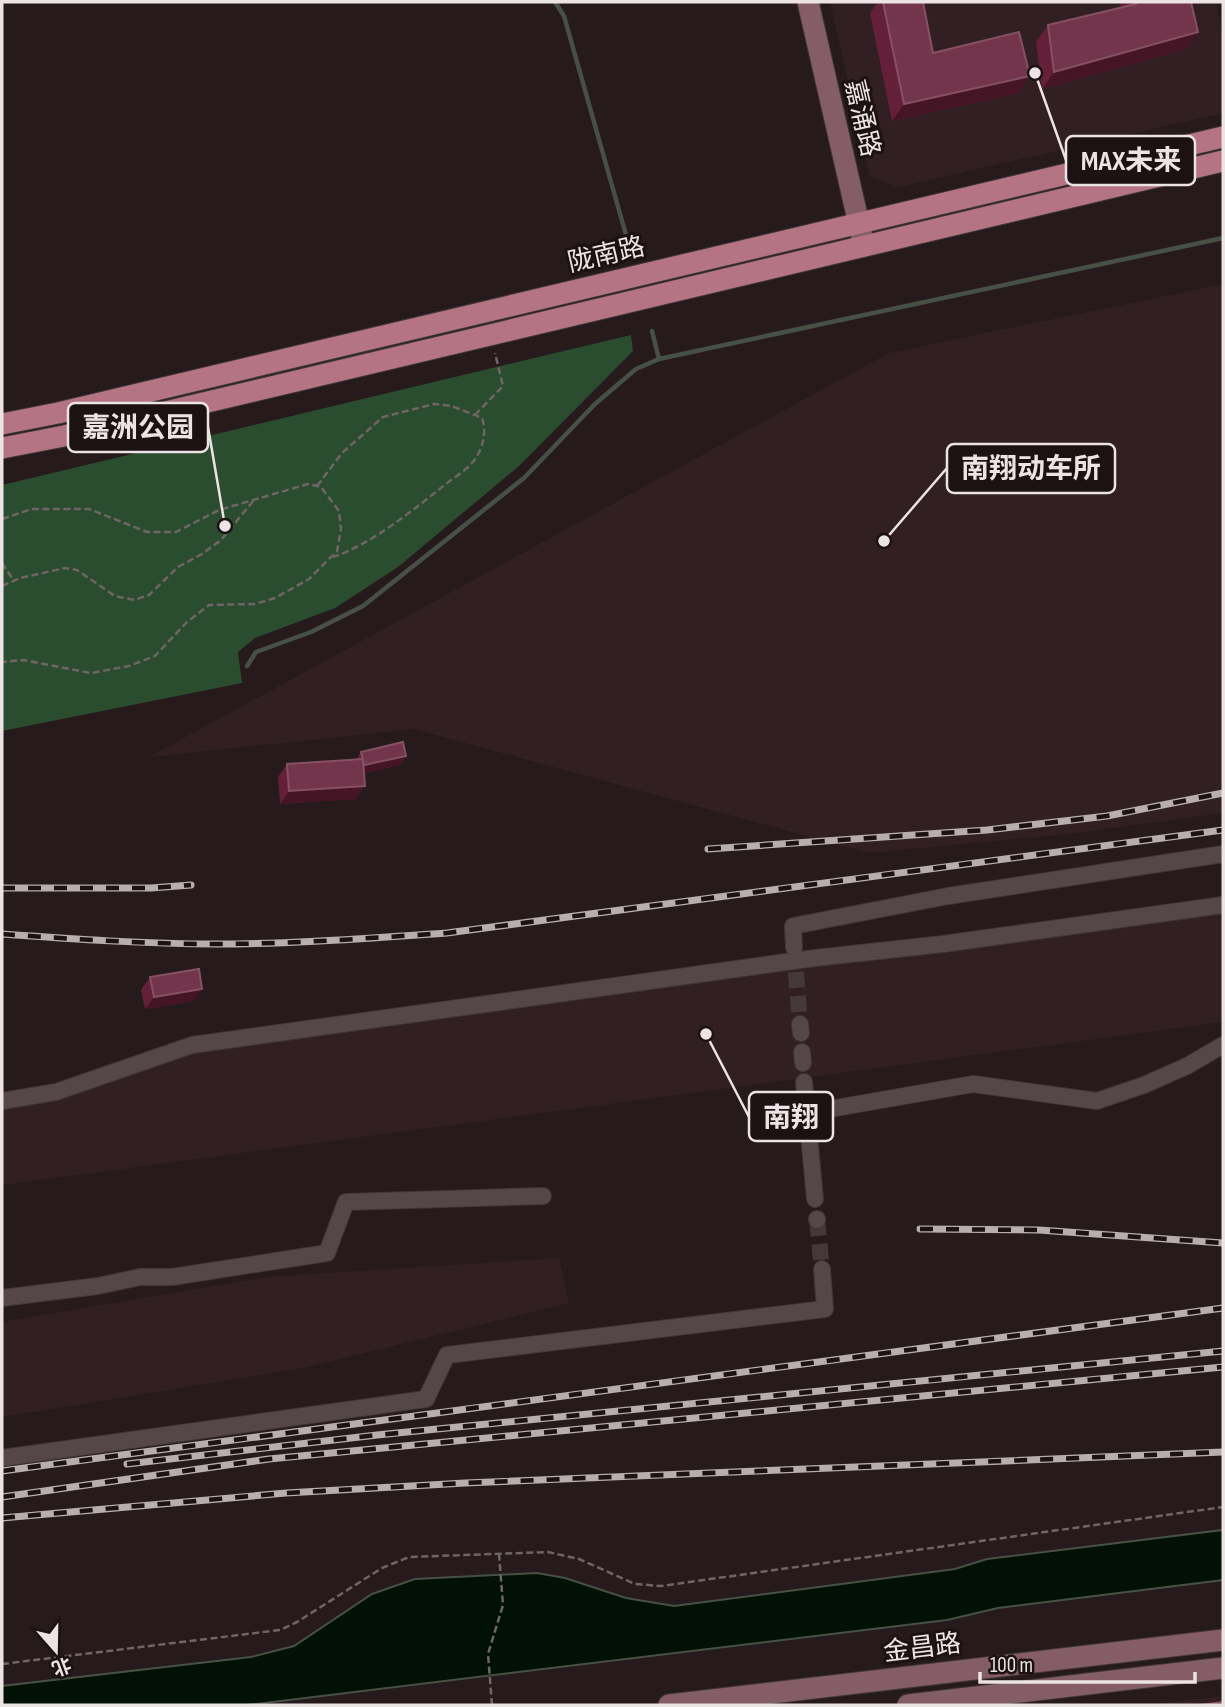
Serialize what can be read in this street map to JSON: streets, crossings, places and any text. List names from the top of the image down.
{
  "streets": {
    "main road": ["嘉涌路", "陇南路", "金昌路"]
  },
  "crossings": [
    ["嘉涌路", "陇南路"]
  ],
  "places": [
    "MAX未来",
    "嘉洲公园",
    "南翔动车所",
    "南翔"
  ],
  "scale_bar": "100 m",
  "north": "bottom"
}
